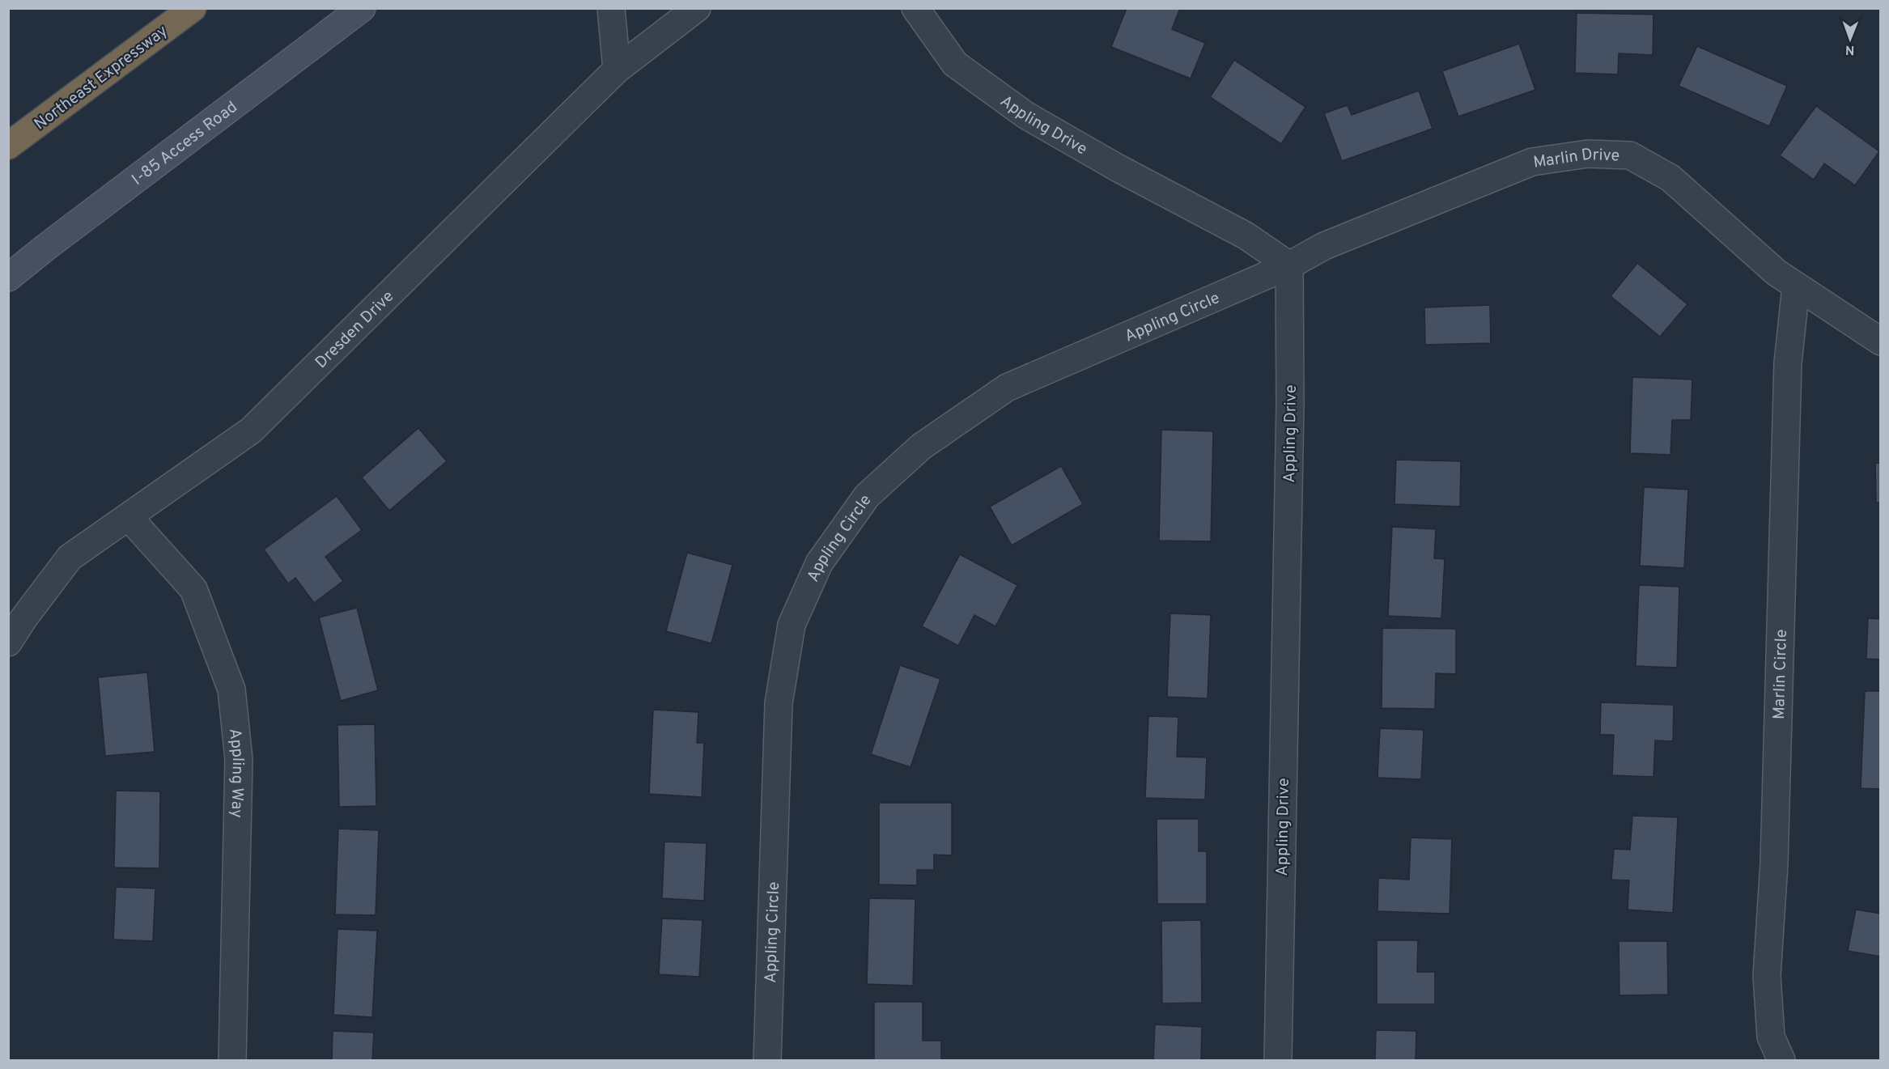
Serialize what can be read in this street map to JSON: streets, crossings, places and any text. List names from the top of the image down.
{
  "streets": {
    "highway": ["Northeast Expressway"],
    "main road": ["I-85 Access Road"],
    "street": [
      "Appling Drive",
      "Marlin Drive",
      "Appling Circle",
      "Dresden Drive",
      "Marlin Circle",
      "Appling Way"
    ]
  },
  "crossings": [
    ["Appling Drive", "Marlin Drive"],
    ["Appling Drive", "Appling Circle"],
    ["Marlin Drive", "Appling Circle"],
    ["Marlin Drive", "Marlin Circle"],
    ["Dresden Drive", "Appling Way"]
  ],
  "north": "bottom"
}
